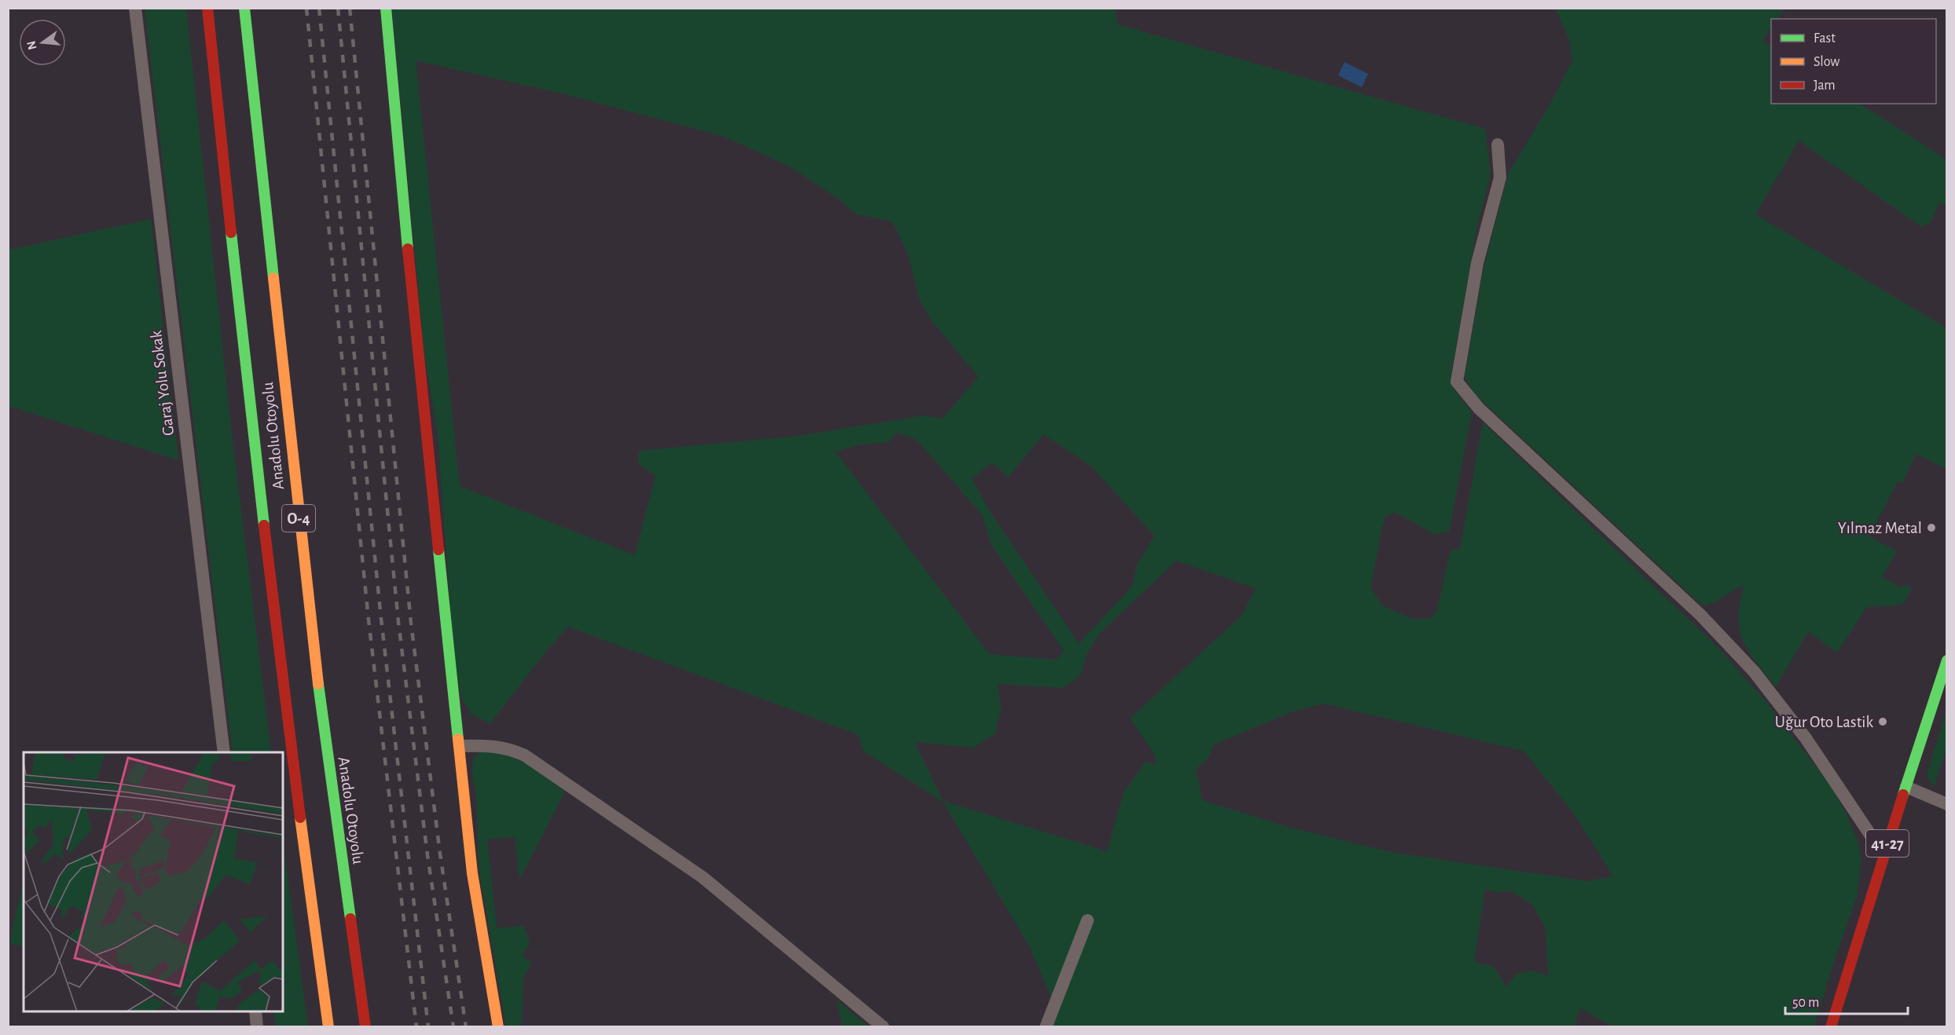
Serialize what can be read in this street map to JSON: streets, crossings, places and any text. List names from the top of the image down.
{
  "streets": {
    "main road": ["Anadolu Otoyolu", "O-4", "41-27"],
    "street": ["Garaj Yolu Sokak"]
  },
  "places": ["Yılmaz Metal", "Uğur Oto Lastik"],
  "legend": ["Fast", "Slow", "Jam"],
  "scale_bar": "50 m",
  "north": "left"
}
